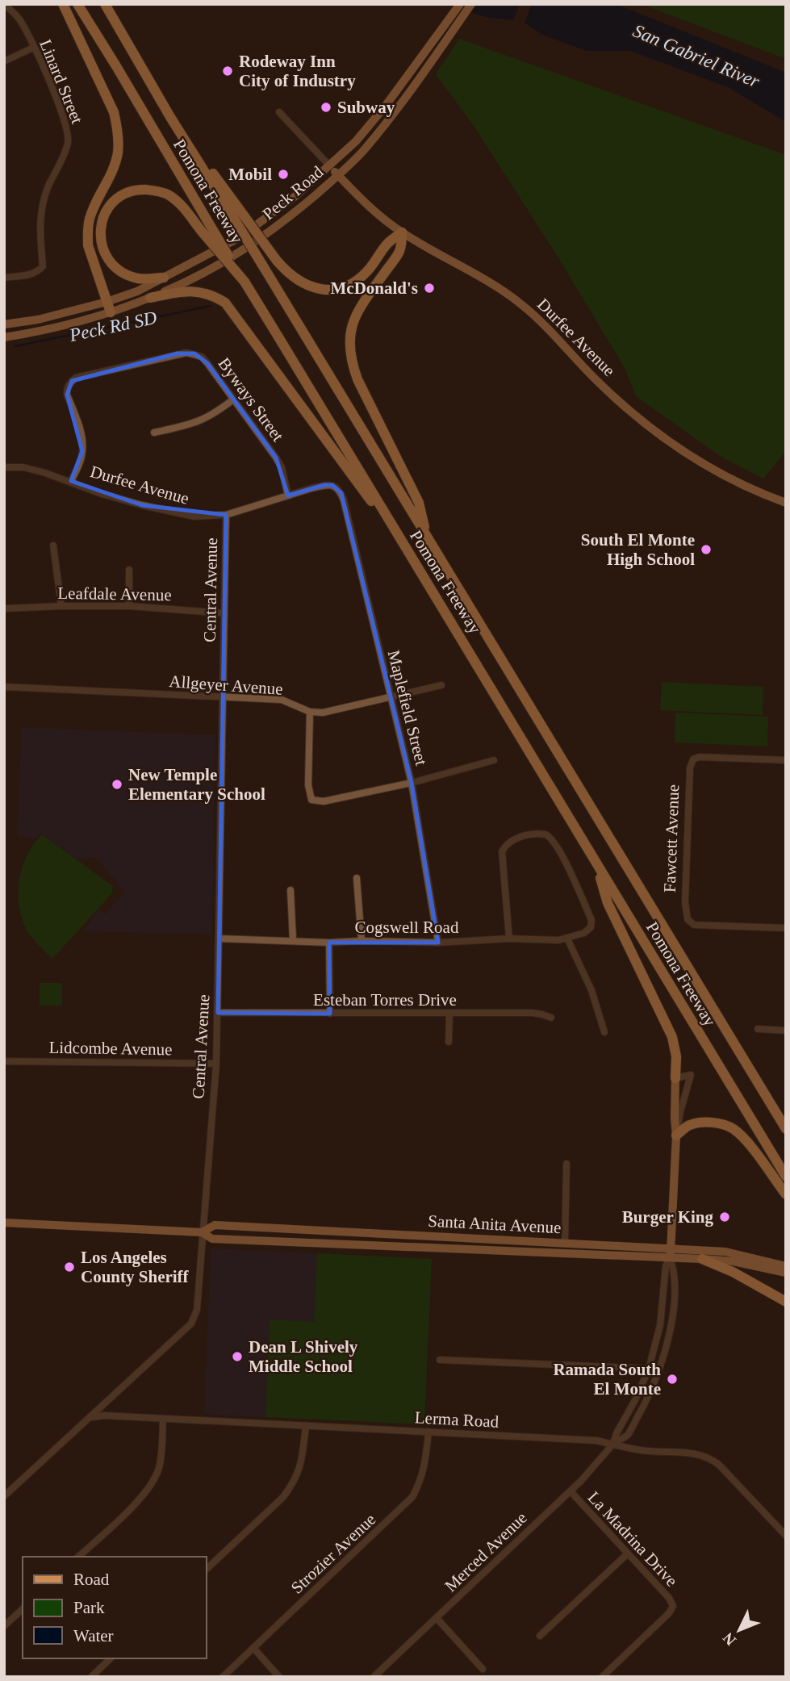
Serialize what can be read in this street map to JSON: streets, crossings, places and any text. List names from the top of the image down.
{
  "streets": {
    "highway": ["Pomona Freeway"],
    "main road": ["Peck Road", "Durfee Avenue", "Santa Anita Avenue"],
    "street": [
      "Linard Street",
      "Byways Street",
      "Central Avenue",
      "Leafdale Avenue",
      "Allgeyer Avenue",
      "Maplefield Street",
      "Fawcett Avenue",
      "Cogswell Road",
      "Esteban Torres Drive",
      "Lidcombe Avenue",
      "Lerma Road",
      "La Madrina Drive",
      "Merced Avenue",
      "Strozier Avenue"
    ]
  },
  "crossings": [
    ["Peck Road", "Durfee Avenue"],
    ["Durfee Avenue", "Byways Street"],
    ["Durfee Avenue", "Central Avenue"],
    ["Durfee Avenue", "Maplefield Street"],
    ["Central Avenue", "Leafdale Avenue"],
    ["Central Avenue", "Allgeyer Avenue"],
    ["Central Avenue", "Cogswell Road"],
    ["Central Avenue", "Esteban Torres Drive"],
    ["Central Avenue", "Lidcombe Avenue"],
    ["Central Avenue", "Santa Anita Avenue"],
    ["Central Avenue", "Lerma Road"],
    ["Allgeyer Avenue", "Maplefield Street"],
    ["Maplefield Street", "Cogswell Road"],
    ["Santa Anita Avenue", "Merced Avenue"],
    ["Lerma Road", "Merced Avenue"],
    ["Lerma Road", "Strozier Avenue"],
    ["La Madrina Drive", "Merced Avenue"]
  ],
  "water": ["San Gabriel River", "Peck Rd SD"],
  "places": [
    "Rodeway Inn City of Industry",
    "Subway",
    "Mobil",
    "McDonald's",
    "South El Monte High School",
    "New Temple Elementary School",
    "Burger King",
    "Los Angeles County Sheriff",
    "Dean L Shively Middle School",
    "Ramada South El Monte"
  ],
  "legend": ["Road", "Park", "Water"],
  "north": "bottom left"
}
